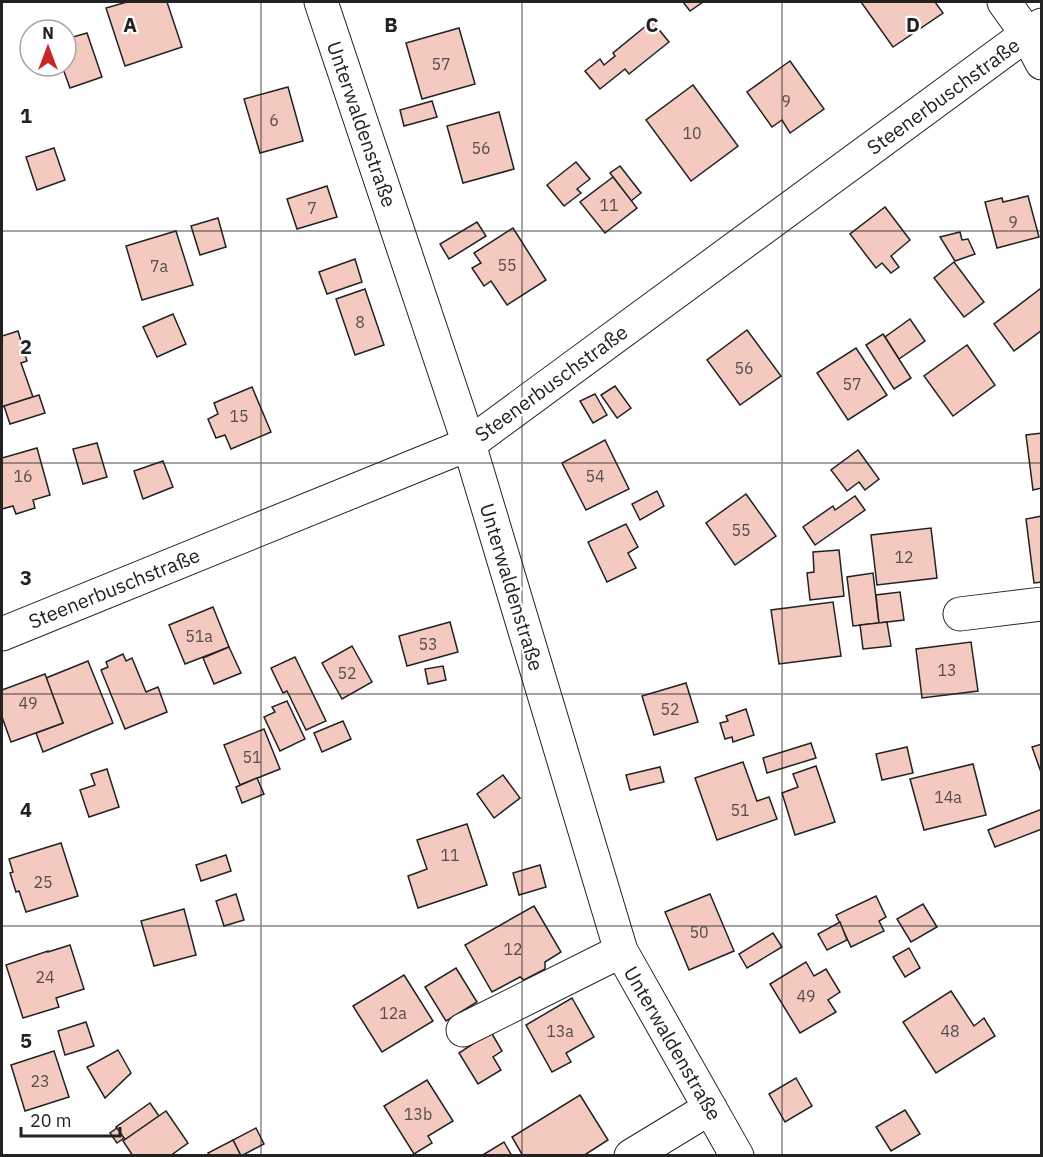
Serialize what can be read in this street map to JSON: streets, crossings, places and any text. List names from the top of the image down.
{
  "streets": {
    "street": ["Steenerbuschstraße", "Unterwaldenstraße"]
  },
  "crossings": [
    ["Steenerbuschstraße", "Unterwaldenstraße"]
  ],
  "house_numbers": [
    "57",
    "9",
    "6",
    "10",
    "56",
    "11",
    "7",
    "9",
    "55",
    "7a",
    "8",
    "56",
    "57",
    "15",
    "16",
    "54",
    "55",
    "12",
    "51a",
    "53",
    "13",
    "52",
    "49",
    "52",
    "51",
    "14a",
    "51",
    "11",
    "25",
    "50",
    "12",
    "24",
    "49",
    "12a",
    "13a",
    "48",
    "23",
    "13b"
  ],
  "scale_bar": "20 m",
  "north": "top",
  "grid": {
    "columns": [
      "A",
      "B",
      "C",
      "D"
    ],
    "rows": [
      "1",
      "2",
      "3",
      "4",
      "5"
    ]
  }
}
